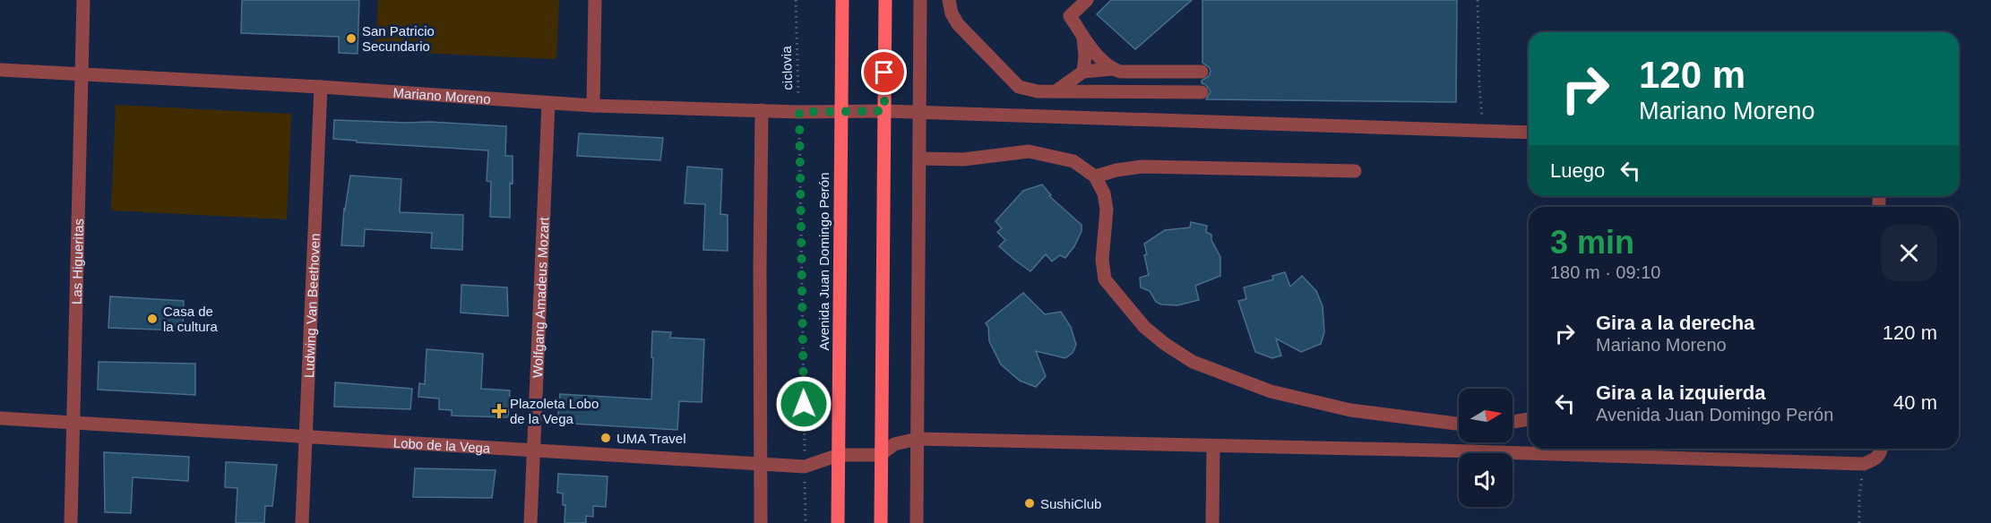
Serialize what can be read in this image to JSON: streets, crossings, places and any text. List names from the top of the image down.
{
  "streets": {
    "main road": ["Avenida Juan Domingo Perón"],
    "street": [
      "Mariano Moreno",
      "Las Higueritas",
      "Wolfgang Amadeus Mozart",
      "Ludwing Van Beethoven",
      "Lobo de la Vega"
    ],
    "path": ["ciclovia"]
  },
  "crossings": [
    ["ciclovia", "Mariano Moreno"],
    ["ciclovia", "Lobo de la Vega"],
    ["Mariano Moreno", "Las Higueritas"],
    ["Mariano Moreno", "Avenida Juan Domingo Perón"],
    ["Mariano Moreno", "Wolfgang Amadeus Mozart"],
    ["Mariano Moreno", "Ludwing Van Beethoven"],
    ["Las Higueritas", "Lobo de la Vega"],
    ["Avenida Juan Domingo Perón", "Lobo de la Vega"],
    ["Wolfgang Amadeus Mozart", "Lobo de la Vega"],
    ["Ludwing Van Beethoven", "Lobo de la Vega"]
  ],
  "places": {
    "other": [
      "San Patricio Secundario",
      "Casa de la cultura",
      "UMA Travel",
      "SushiClub"
    ],
    "health": ["Plazoleta Lobo de la Vega"]
  },
  "north": "right",
  "page": {
    "turn": ["120 m", "Mariano Moreno"],
    "then": "Luego",
    "heading": ["3 min", "180 m · 09:10"],
    "list": [
      {
        "name": "Gira a la derecha",
        "note": "Mariano Moreno",
        "value": "120 m"
      },
      {
        "name": "Gira a la izquierda",
        "note": "Avenida Juan Domingo Perón",
        "value": "40 m"
      }
    ]
  }
}
